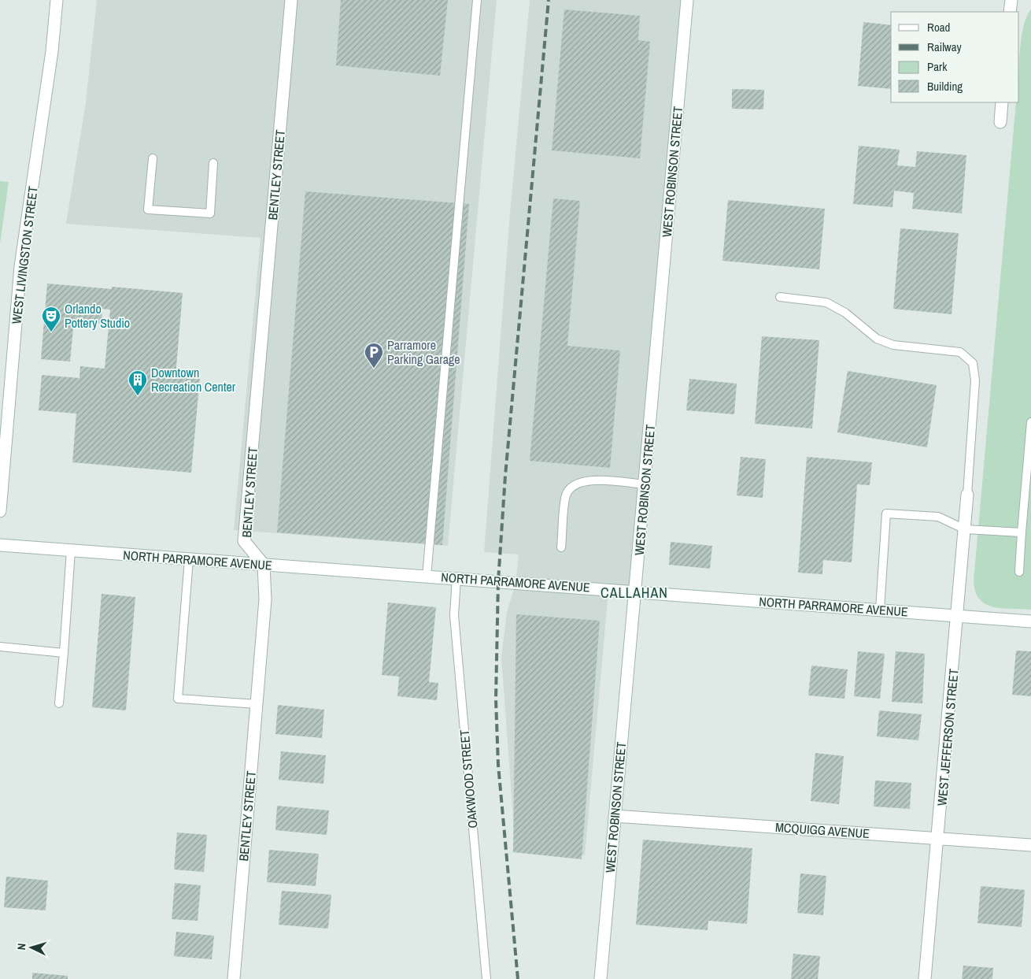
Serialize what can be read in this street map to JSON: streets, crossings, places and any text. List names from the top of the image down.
{
  "streets": {
    "street": [
      "WEST ROBINSON STREET",
      "BENTLEY STREET",
      "WEST LIVINGSTON STREET",
      "NORTH PARRAMORE AVENUE",
      "WEST JEFFERSON STREET",
      "MCQUIGG AVENUE"
    ],
    "lane": ["OAKWOOD STREET"]
  },
  "crossings": [
    ["WEST ROBINSON STREET", "NORTH PARRAMORE AVENUE"],
    ["WEST ROBINSON STREET", "MCQUIGG AVENUE"],
    ["BENTLEY STREET", "NORTH PARRAMORE AVENUE"],
    ["NORTH PARRAMORE AVENUE", "WEST JEFFERSON STREET"],
    ["NORTH PARRAMORE AVENUE", "OAKWOOD STREET"],
    ["WEST JEFFERSON STREET", "MCQUIGG AVENUE"]
  ],
  "districts": ["CALLAHAN"],
  "places": {
    "theatre": ["Orlando Pottery Studio"],
    "parking": ["Parramore Parking Garage"],
    "building": ["Downtown Recreation Center"]
  },
  "legend": [
    "Road",
    "Railway",
    "Park",
    "Building"
  ],
  "north": "left"
}
